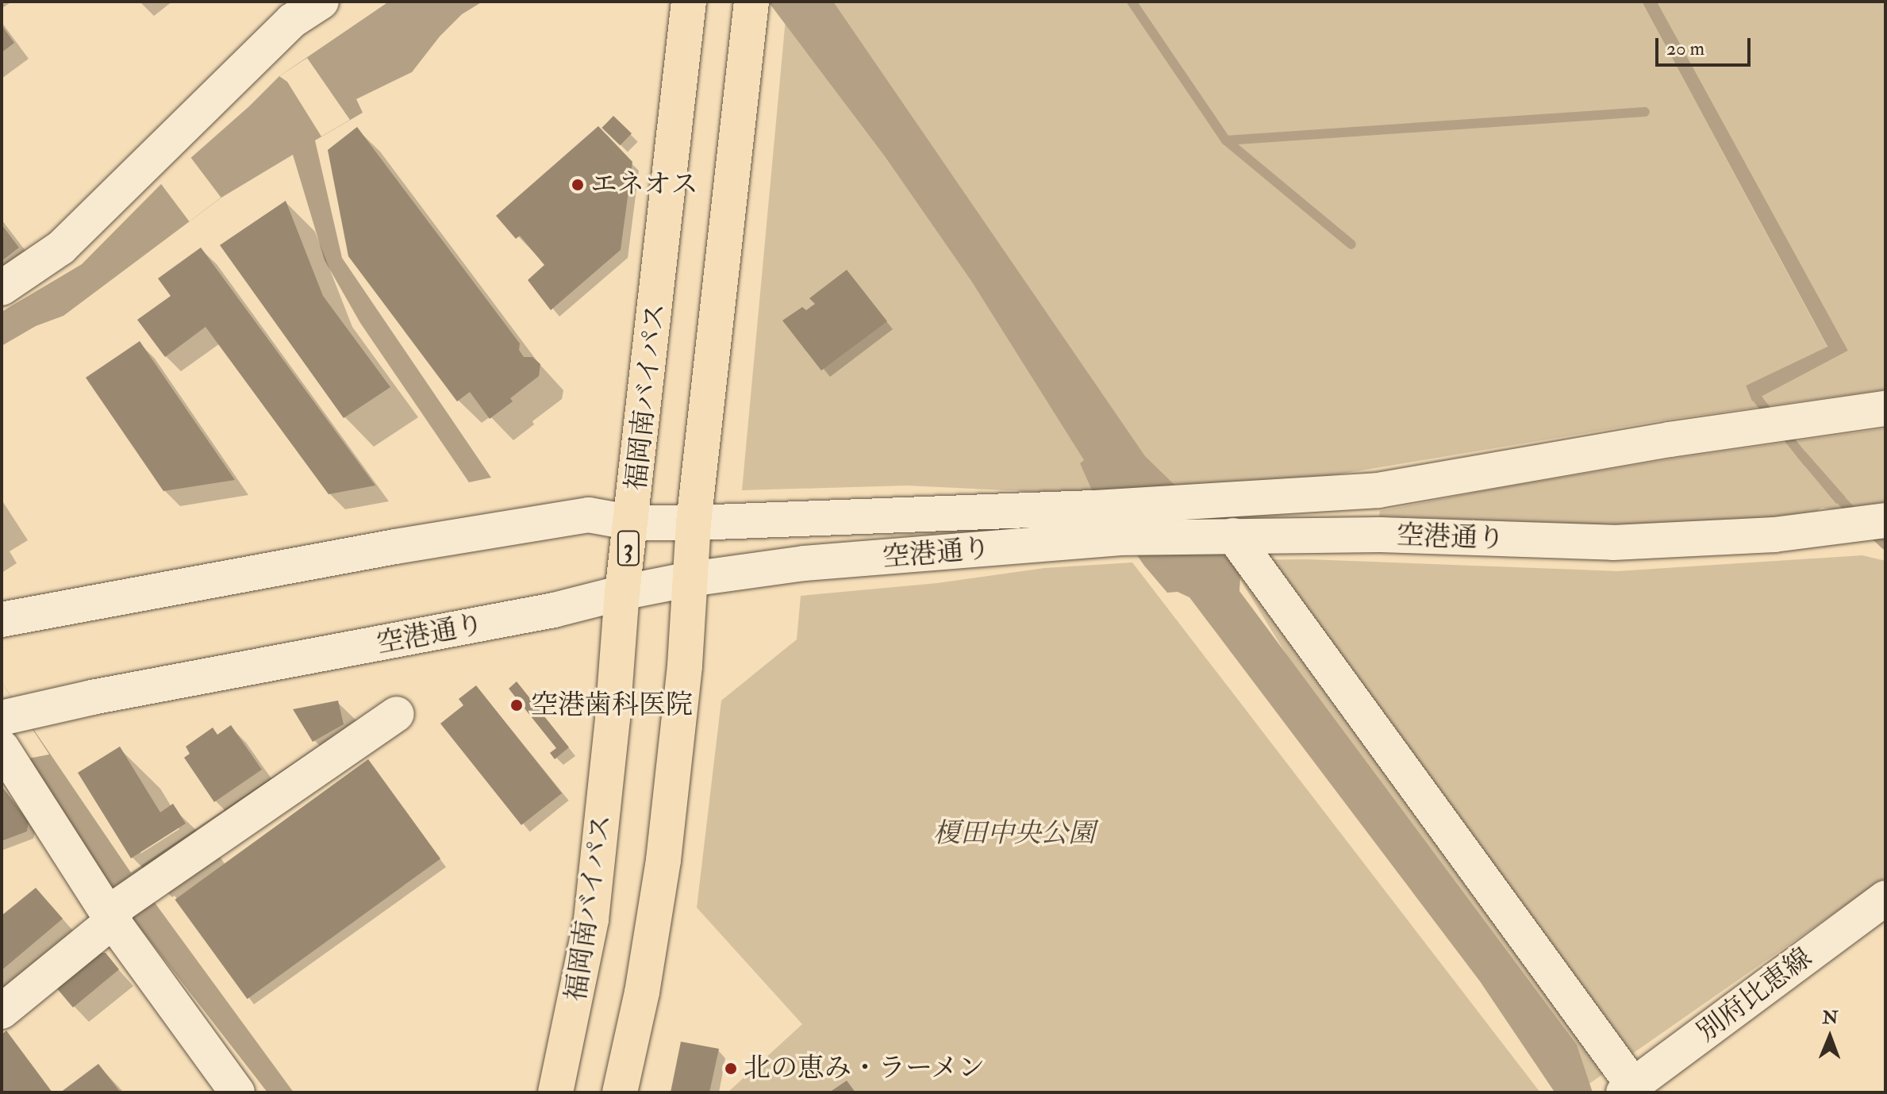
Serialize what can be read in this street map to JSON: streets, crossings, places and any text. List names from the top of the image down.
{
  "streets": {
    "highway": ["福岡南バイパス", "3"],
    "street": ["空港通り", "別府比恵線"]
  },
  "crossings": [
    ["福岡南バイパス", "空港通り"]
  ],
  "parks": ["榎田中央公園"],
  "places": ["エネオス", "空港歯科医院", "北の恵み・ラーメン"],
  "scale_bar": "20 m",
  "north": "top"
}
